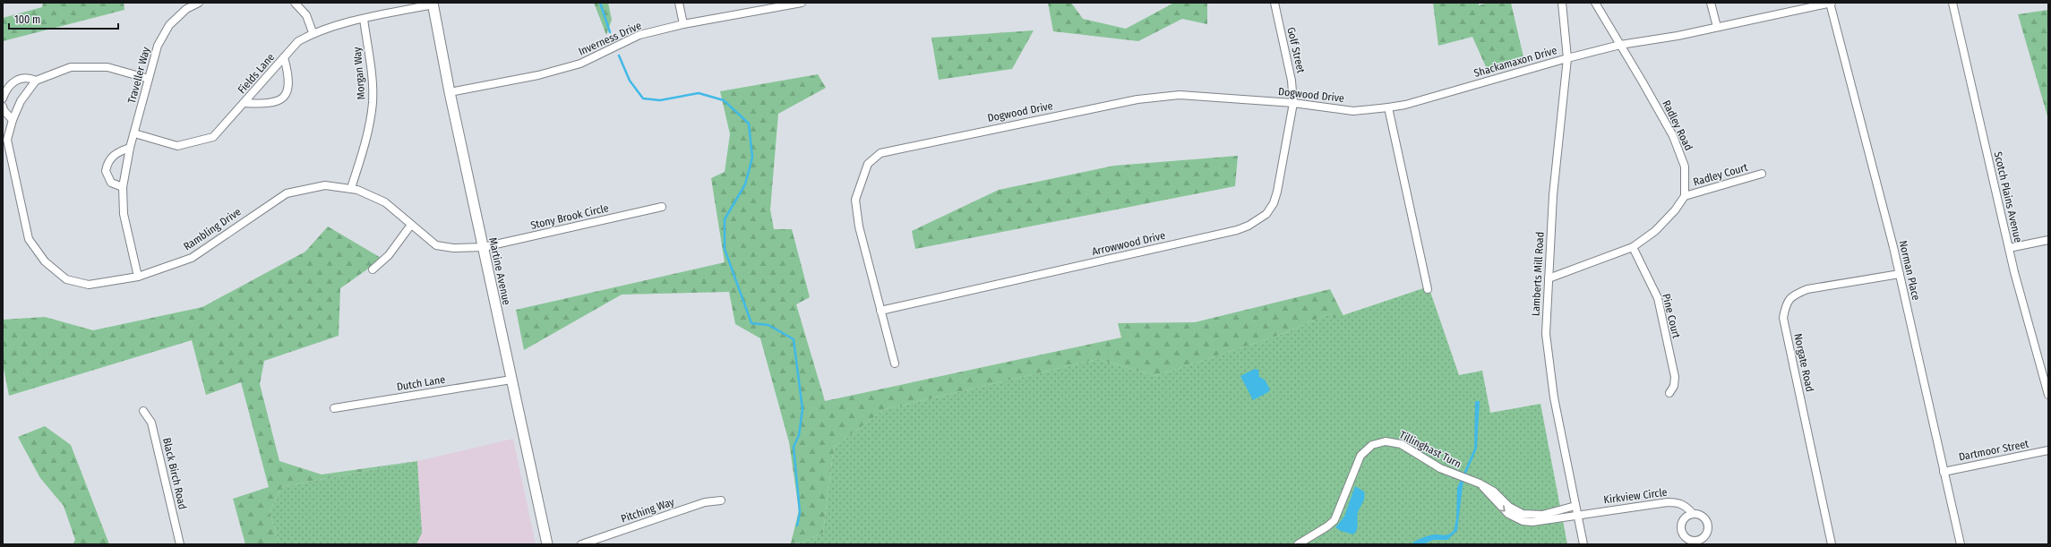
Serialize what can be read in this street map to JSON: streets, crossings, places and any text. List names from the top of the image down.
{
  "streets": {
    "main road": ["Martine Avenue"],
    "street": [
      "Inverness Drive",
      "Golf Street",
      "Shackamaxon Drive",
      "Fields Lane",
      "Morgan Way",
      "Traveller Way",
      "Dogwood Drive",
      "Radley Road",
      "Radley Court",
      "Scotch Plains Avenue",
      "Stony Brook Circle",
      "Rambling Drive",
      "Arrowwood Drive",
      "Norman Place",
      "Lamberts Mill Road",
      "Pine Court",
      "Norgate Road",
      "Dutch Lane",
      "Tillinghast Turn",
      "Dartmoor Street",
      "Black Birch Road",
      "Kirkview Circle",
      "Pitching Way"
    ]
  },
  "crossings": [
    ["Inverness Drive", "Martine Avenue"],
    ["Golf Street", "Dogwood Drive"],
    ["Golf Street", "Arrowwood Drive"],
    ["Shackamaxon Drive", "Dogwood Drive"],
    ["Shackamaxon Drive", "Radley Road"],
    ["Shackamaxon Drive", "Norman Place"],
    ["Shackamaxon Drive", "Lamberts Mill Road"],
    ["Fields Lane", "Morgan Way"],
    ["Fields Lane", "Traveller Way"],
    ["Fields Lane", "Martine Avenue"],
    ["Morgan Way", "Rambling Drive"],
    ["Traveller Way", "Rambling Drive"],
    ["Dogwood Drive", "Arrowwood Drive"],
    ["Radley Road", "Radley Court"],
    ["Stony Brook Circle", "Rambling Drive"],
    ["Stony Brook Circle", "Martine Avenue"],
    ["Rambling Drive", "Martine Avenue"],
    ["Norman Place", "Norgate Road"],
    ["Norman Place", "Dartmoor Street"],
    ["Martine Avenue", "Dutch Lane"],
    ["Lamberts Mill Road", "Tillinghast Turn"],
    ["Lamberts Mill Road", "Kirkview Circle"],
    ["Tillinghast Turn", "Kirkview Circle"]
  ],
  "scale_bar": "100 m"
}
